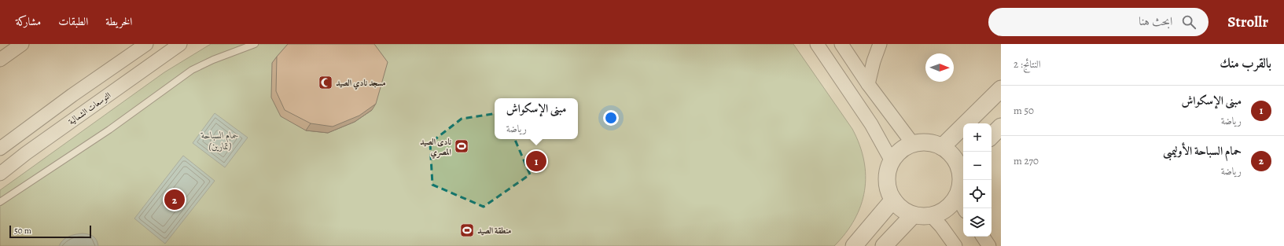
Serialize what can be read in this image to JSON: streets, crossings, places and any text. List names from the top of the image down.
{
  "streets": {
    "street": ["التوسعات الشمالية"]
  },
  "water": ["حمام السباحة (تمارين)"],
  "places": {
    "mosque": ["مسجد نادي الصيد"],
    "sports": ["نادى الصيد المصري", "منطقة الصيد"]
  },
  "scale_bar": "50 m",
  "north": "right",
  "page": {
    "header": "Strollr",
    "search": "ابحث هنا",
    "nav": ["الخريطة", "الطبقات", "مشاركة"],
    "heading": ["بالقرب منك", "النتائج: 2"],
    "list": [
      {
        "mark": "1",
        "name": "مبنى الإسكواش",
        "note": "رياضة",
        "value": "50 m"
      },
      {
        "mark": "2",
        "name": "حمام السباحة الأوليمبى",
        "note": "رياضة",
        "value": "270 m"
      }
    ],
    "popup": ["مبنى الإسكواش", "رياضة"],
    "map_buttons": ["+", "−"],
    "pins": ["1", "2"],
    "scale": "50 m"
  }
}
